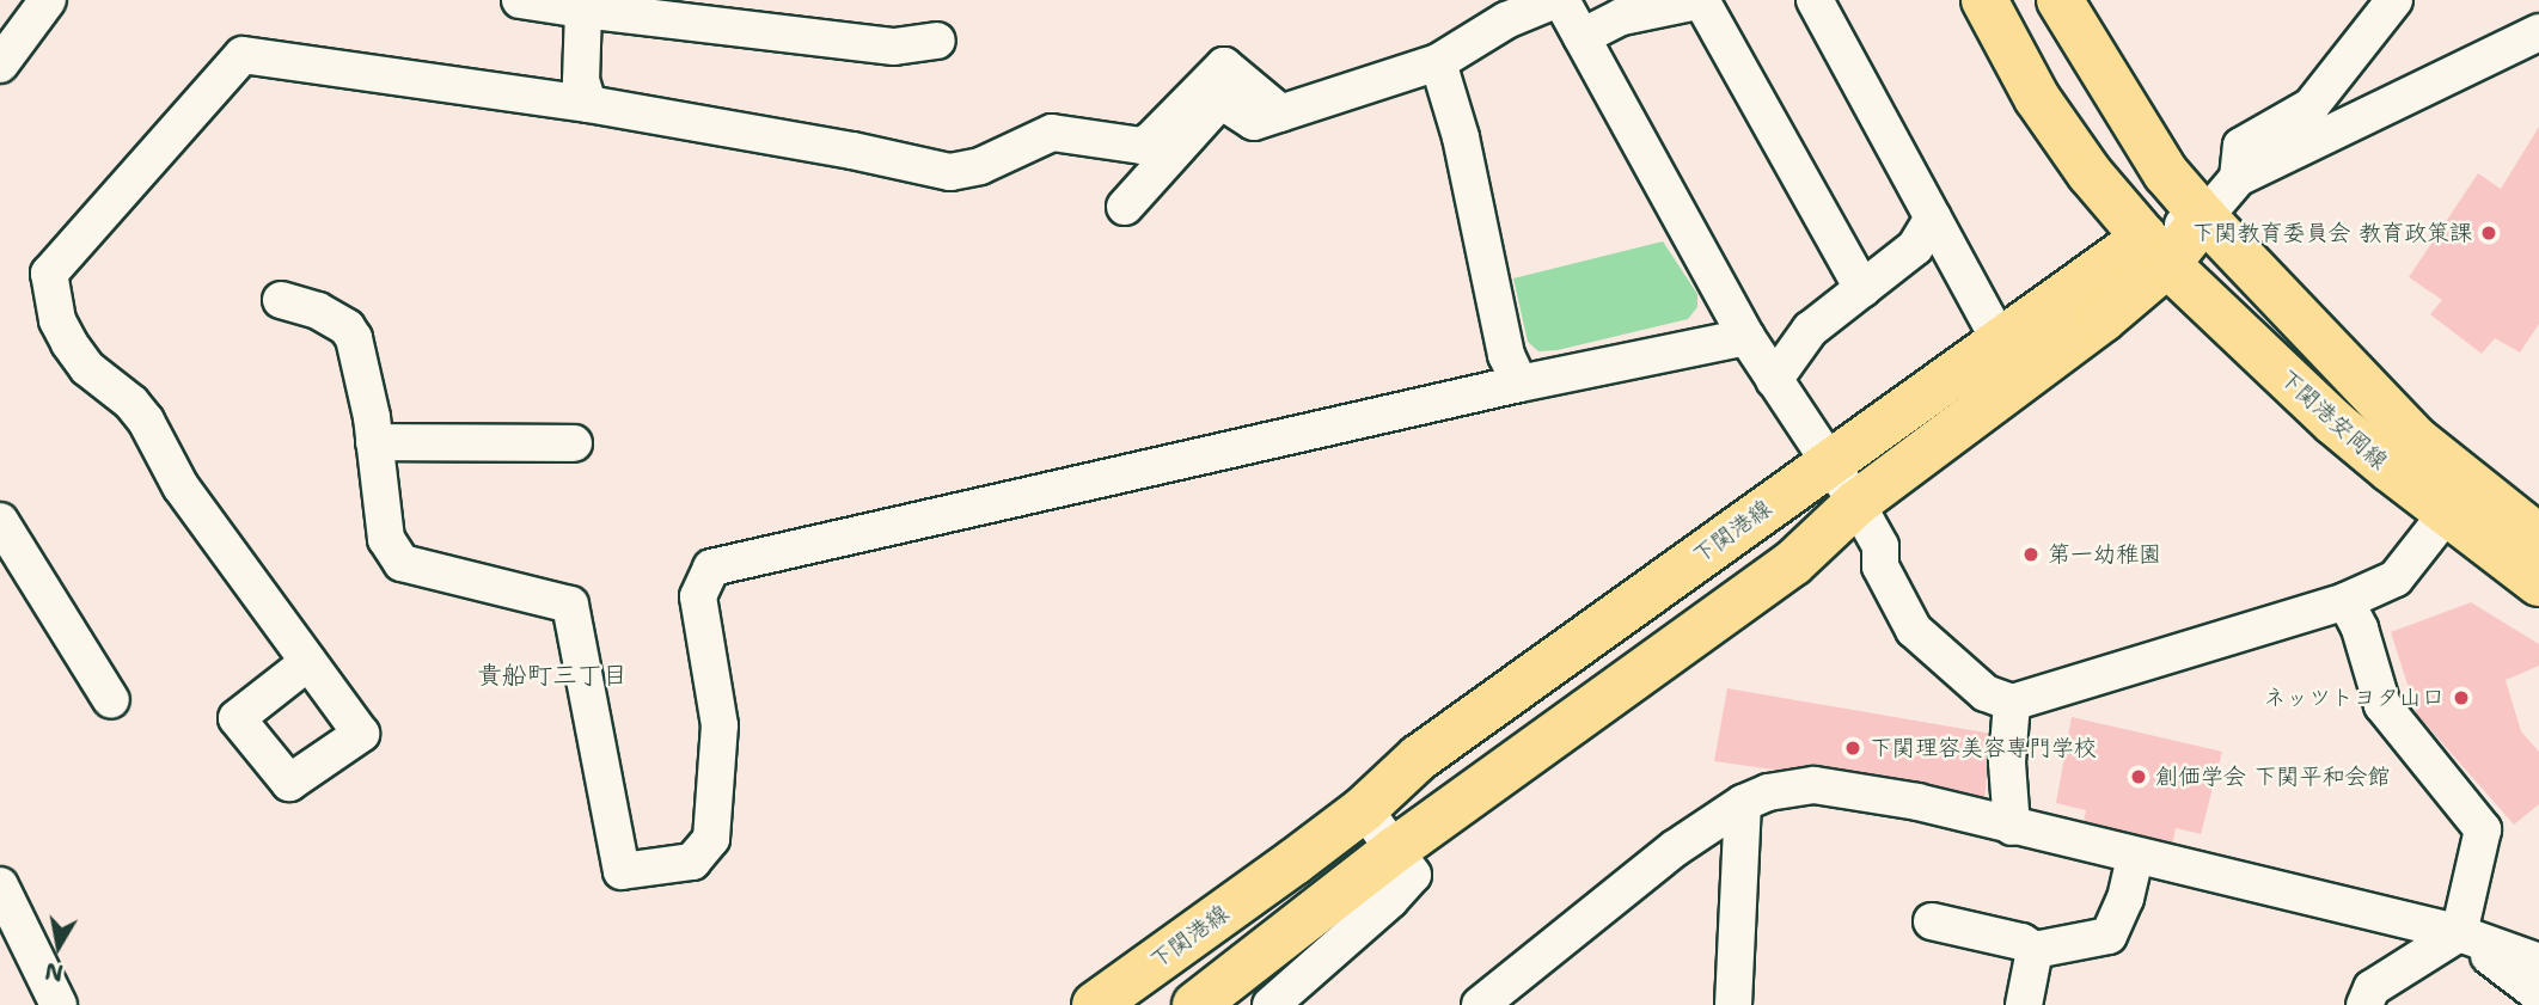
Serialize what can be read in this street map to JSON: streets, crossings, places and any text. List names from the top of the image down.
{
  "streets": {
    "main road": ["下関港安岡線", "下関港線"]
  },
  "crossings": [
    ["下関港安岡線", "下関港線"]
  ],
  "districts": ["貴船町三丁目"],
  "places": [
    "下関教育委員会 教育政策課",
    "第一幼稚園",
    "ネッツトヨタ山口",
    "下関理容美容専門学校",
    "創価学会 下関平和会館"
  ],
  "north": "bottom"
}
